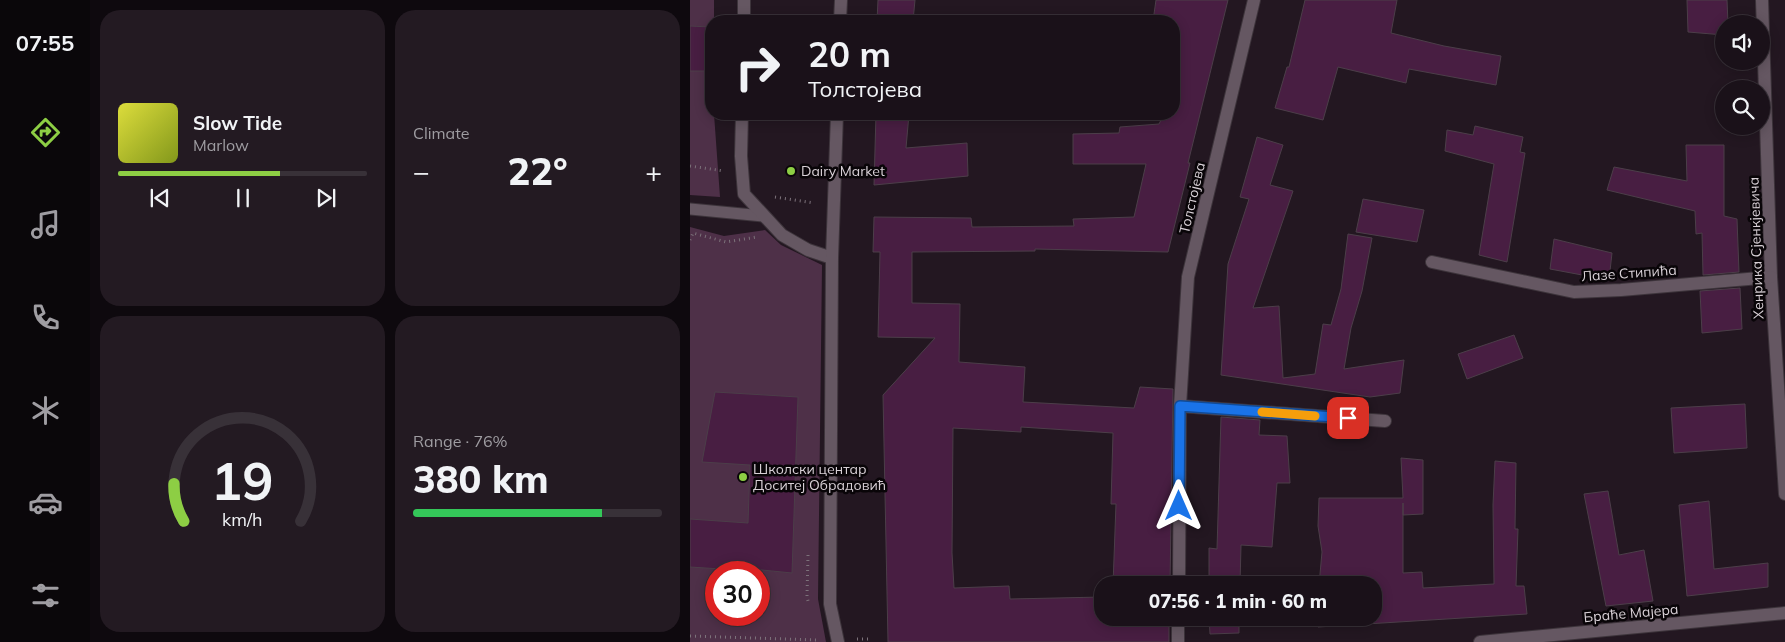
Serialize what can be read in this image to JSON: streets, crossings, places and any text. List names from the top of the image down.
{
  "streets": {
    "street": [
      "Толстојева",
      "Хенрика Сјенкјевича",
      "Лазе Стипића",
      "Браће Мајера"
    ]
  },
  "crossings": [
    ["Хенрика Сјенкјевича", "Лазе Стипића"]
  ],
  "places": ["Dairy Market", "Школски центар Доситеј Обрадовић"],
  "page": {
    "tabs": "07:55",
    "tile": [
      "Climate",
      ["Range · 76%", "380 km"]
    ],
    "turn": ["20 m", "Толстојева"],
    "song": ["Slow Tide", "Marlow"],
    "heat": ["−", "22°", "+"],
    "limit": "30",
    "trip": "07:56 · 1 min · 60 m",
    "gauge": ["19", "km/h"]
  }
}
